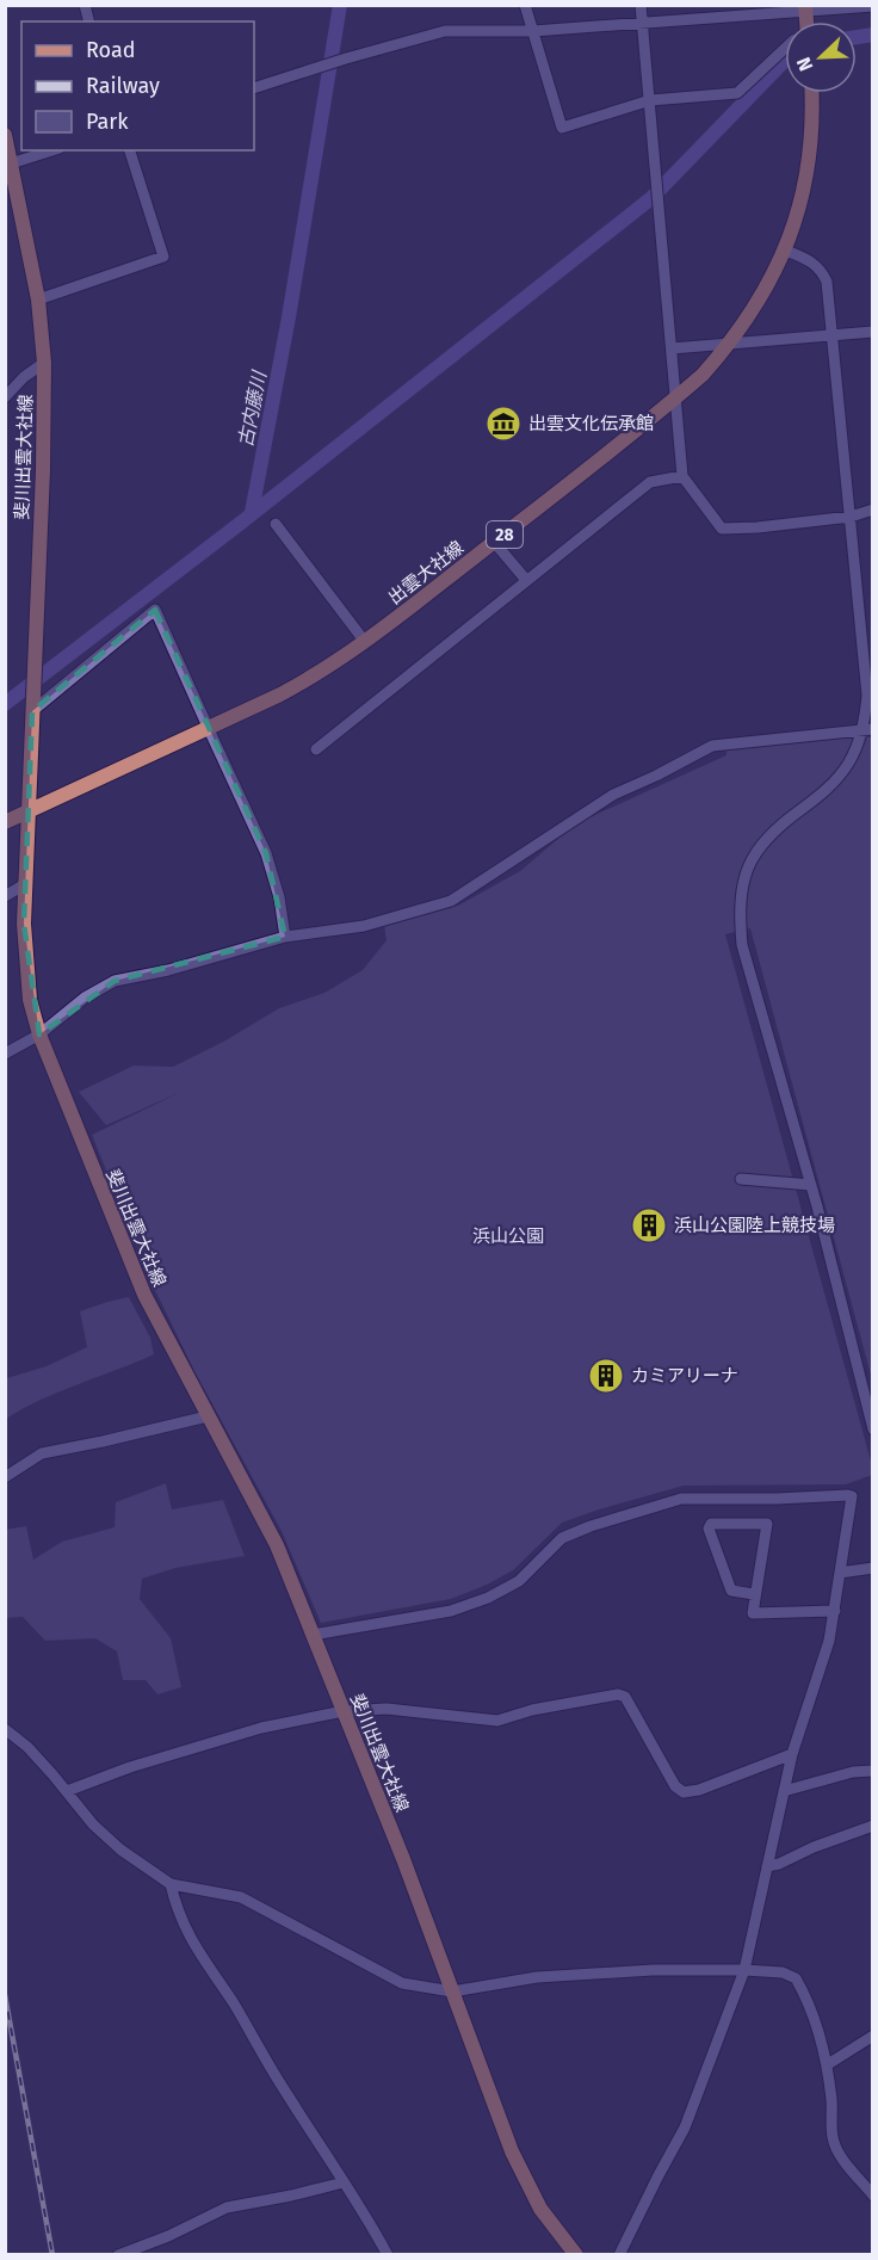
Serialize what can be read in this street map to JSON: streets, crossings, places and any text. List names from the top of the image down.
{
  "streets": {
    "main road": ["斐川出雲大社線", "28", "出雲大社線"]
  },
  "crossings": [
    ["斐川出雲大社線", "出雲大社線"]
  ],
  "water": ["古内藤川"],
  "parks": ["浜山公園"],
  "places": {
    "museum": ["出雲文化伝承館"],
    "building": ["浜山公園陸上競技場", "カミアリーナ"]
  },
  "legend": ["Road", "Railway", "Park"],
  "north": "bottom left"
}
